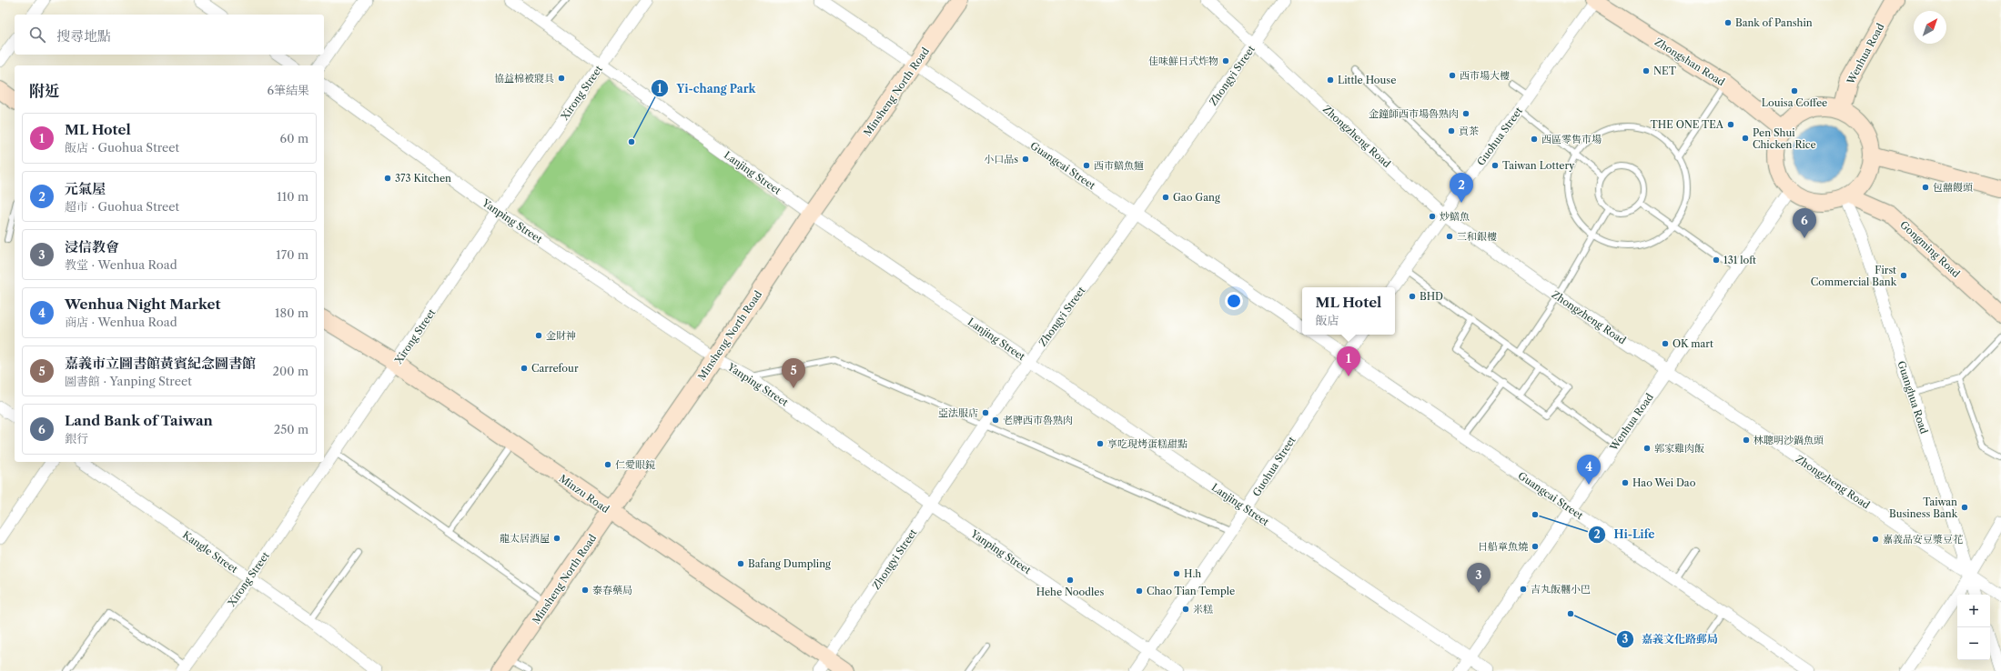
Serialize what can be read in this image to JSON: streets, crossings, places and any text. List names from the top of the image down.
{
  "streets": {
    "main road": [
      "Wenhua Road",
      "Zhongshan Road",
      "Minsheng North Road",
      "Gongming Road",
      "Minzu Road"
    ],
    "street": [
      "Zhongyi Street",
      "Xirong Street",
      "Zhongzheng Road",
      "Guohua Street",
      "Guangcai Street",
      "Lanjing Street",
      "Yanping Street",
      "Guanghua Road",
      "Kangle Street"
    ]
  },
  "crossings": [
    ["Wenhua Road", "Zhongshan Road"],
    ["Wenhua Road", "Zhongzheng Road"],
    ["Wenhua Road", "Guangcai Street"],
    ["Wenhua Road", "Lanjing Street"],
    ["Wenhua Road", "Gongming Road"],
    ["Wenhua Road", "Guanghua Road"],
    ["Zhongshan Road", "Guohua Street"],
    ["Zhongshan Road", "Gongming Road"],
    ["Zhongshan Road", "Guanghua Road"],
    ["Zhongyi Street", "Zhongzheng Road"],
    ["Zhongyi Street", "Guangcai Street"],
    ["Zhongyi Street", "Lanjing Street"],
    ["Zhongyi Street", "Yanping Street"],
    ["Zhongyi Street", "Minzu Road"],
    ["Minsheng North Road", "Guangcai Street"],
    ["Minsheng North Road", "Lanjing Street"],
    ["Minsheng North Road", "Yanping Street"],
    ["Minsheng North Road", "Minzu Road"],
    ["Xirong Street", "Lanjing Street"],
    ["Xirong Street", "Yanping Street"],
    ["Xirong Street", "Minzu Road"],
    ["Xirong Street", "Kangle Street"],
    ["Zhongzheng Road", "Guohua Street"],
    ["Zhongzheng Road", "Guanghua Road"],
    ["Guohua Street", "Guangcai Street"],
    ["Guohua Street", "Lanjing Street"],
    ["Guohua Street", "Yanping Street"],
    ["Gongming Road", "Guanghua Road"]
  ],
  "places": [
    "Bank of Panshin",
    "佳味鮮日式炸物",
    "NET",
    "西市場大樓",
    "協益棉被寢具",
    "Little House",
    "Louisa Coffee",
    "金鐘師西市場魯熟肉",
    "THE ONE TEA",
    "貢茶",
    "Pen Shui Chicken Rice",
    "西區零售市場",
    "Yi-chang Park",
    "小口品s",
    "西市鱔魚麵",
    "Taiwan Lottery",
    "373 Kitchen",
    "包囍饅頭",
    "Gao Gang",
    "炒鱔魚",
    "三和銀樓",
    "131 loft",
    "First Commercial Bank",
    "BHD",
    "金財神",
    "OK mart",
    "Carrefour",
    "亞法服店",
    "老牌西市魯熟肉",
    "林聰明沙鍋魚頭",
    "享吃現烤蛋糕甜點",
    "郭家雞肉飯",
    "仁愛眼鏡",
    "Hao Wei Dao",
    "Taiwan Business Bank",
    "Hi-Life",
    "龍太居酒屋",
    "嘉義品安豆漿豆花",
    "日船章魚燒",
    "Bafang Dumpling",
    "H.h",
    "Hehe Noodles",
    "吉丸飯糰小巴",
    "泰春藥局",
    "Chao Tian Temple",
    "米糕",
    "嘉義文化路郵局"
  ],
  "north": "top right",
  "page": {
    "search": "搜尋地點",
    "heading": ["附近", "6筆結果"],
    "list": [
      {
        "mark": "1",
        "name": "ML Hotel",
        "note": "飯店 · Guohua Street",
        "value": "60 m"
      },
      {
        "mark": "2",
        "name": "元氣屋",
        "note": "超市 · Guohua Street",
        "value": "110 m"
      },
      {
        "mark": "3",
        "name": "浸信教會",
        "note": "教堂 · Wenhua Road",
        "value": "170 m"
      },
      {
        "mark": "4",
        "name": "Wenhua Night Market",
        "note": "商店 · Wenhua Road",
        "value": "180 m"
      },
      {
        "mark": "5",
        "name": "嘉義市立圖書館黃賓紀念圖書館",
        "note": "圖書館 · Yanping Street",
        "value": "200 m"
      },
      {
        "mark": "6",
        "name": "Land Bank of Taiwan",
        "note": "銀行",
        "value": "250 m"
      }
    ],
    "pins": [
      "2",
      "6",
      "1",
      "5",
      "4",
      "3"
    ],
    "popup": ["ML Hotel", "飯店"],
    "map_buttons": ["+", "−"]
  }
}
